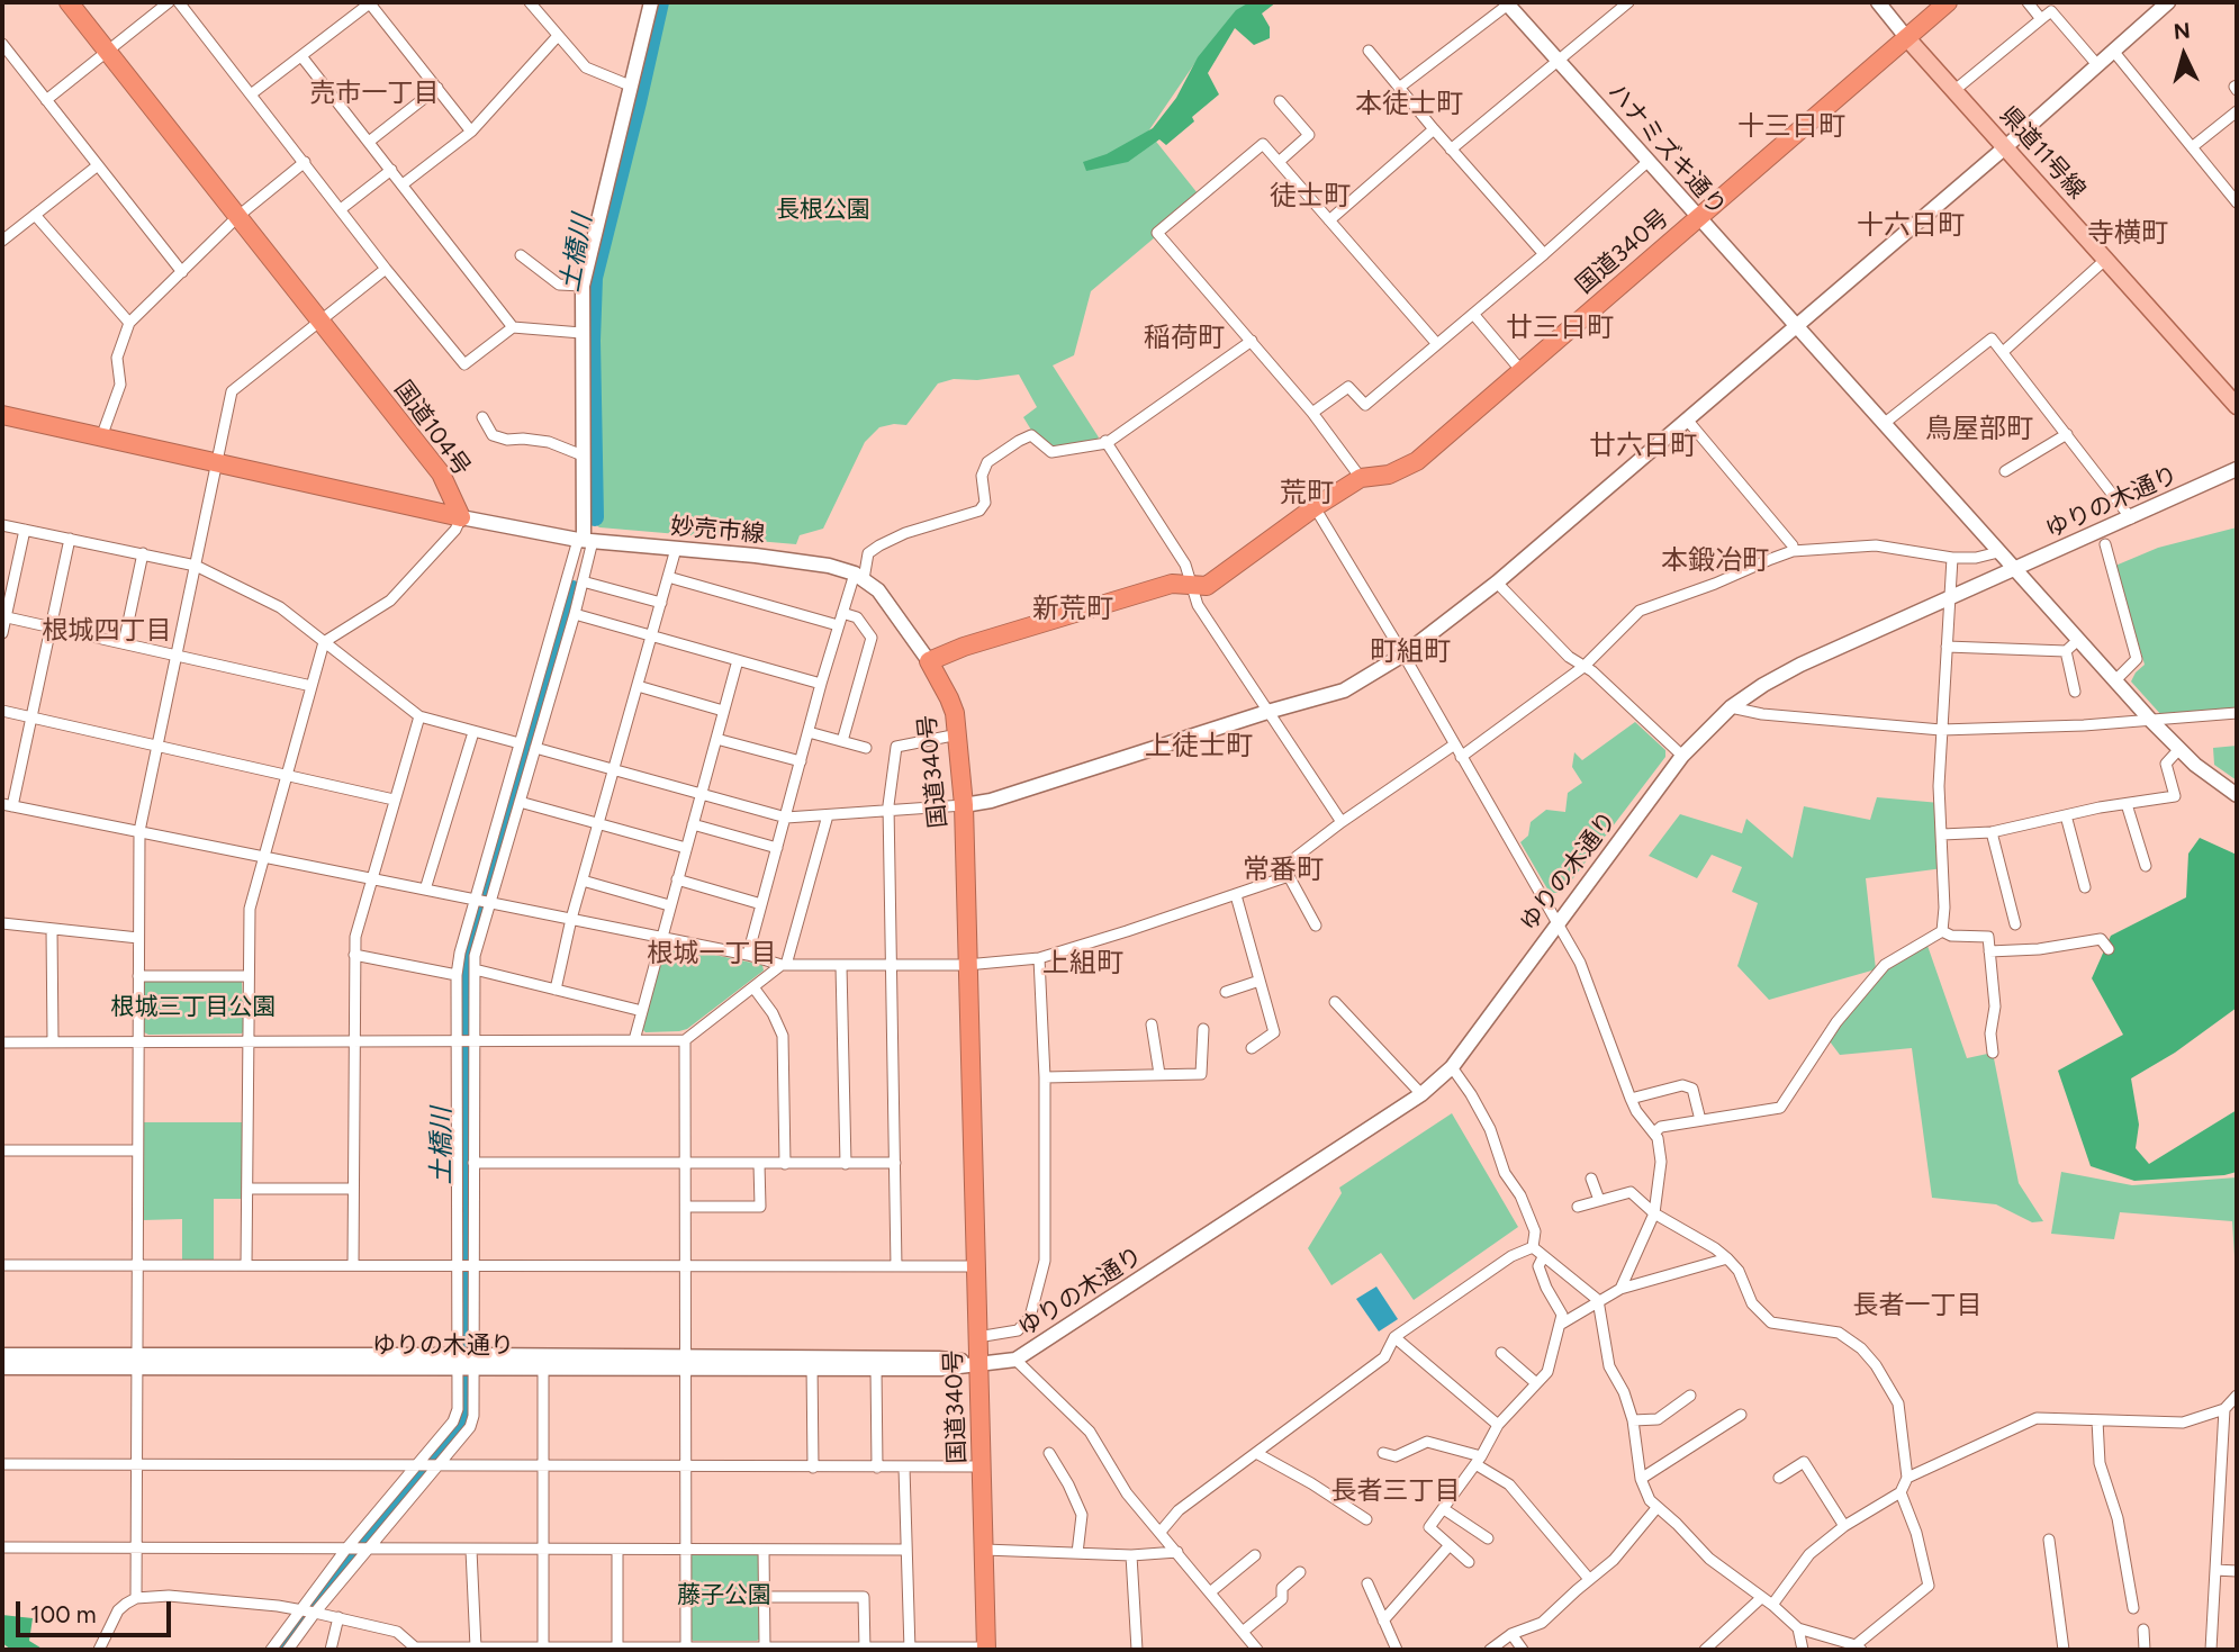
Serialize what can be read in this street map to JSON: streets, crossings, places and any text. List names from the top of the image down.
{
  "streets": {
    "highway": ["国道340号", "国道104号"],
    "main road": ["県道11号線"],
    "street": ["ハナミズキ通り", "ゆりの木通り", "妙売市線"]
  },
  "crossings": [
    ["ハナミズキ通り", "国道340号"],
    ["ハナミズキ通り", "ゆりの木通り"],
    ["県道11号線", "国道340号"],
    ["国道340号", "ゆりの木通り"],
    ["国道104号", "妙売市線"]
  ],
  "districts": [
    "売市一丁目",
    "本徒士町",
    "十三日町",
    "徒士町",
    "十六日町",
    "寺横町",
    "廿三日町",
    "稲荷町",
    "鳥屋部町",
    "廿六日町",
    "荒町",
    "本鍛冶町",
    "新荒町",
    "根城四丁目",
    "町組町",
    "上徒士町",
    "常番町",
    "根城一丁目",
    "上組町",
    "長者一丁目",
    "長者三丁目"
  ],
  "water": ["土橋川"],
  "parks": ["長根公園", "根城三丁目公園", "藤子公園"],
  "scale_bar": "100 m",
  "north": "top"
}
